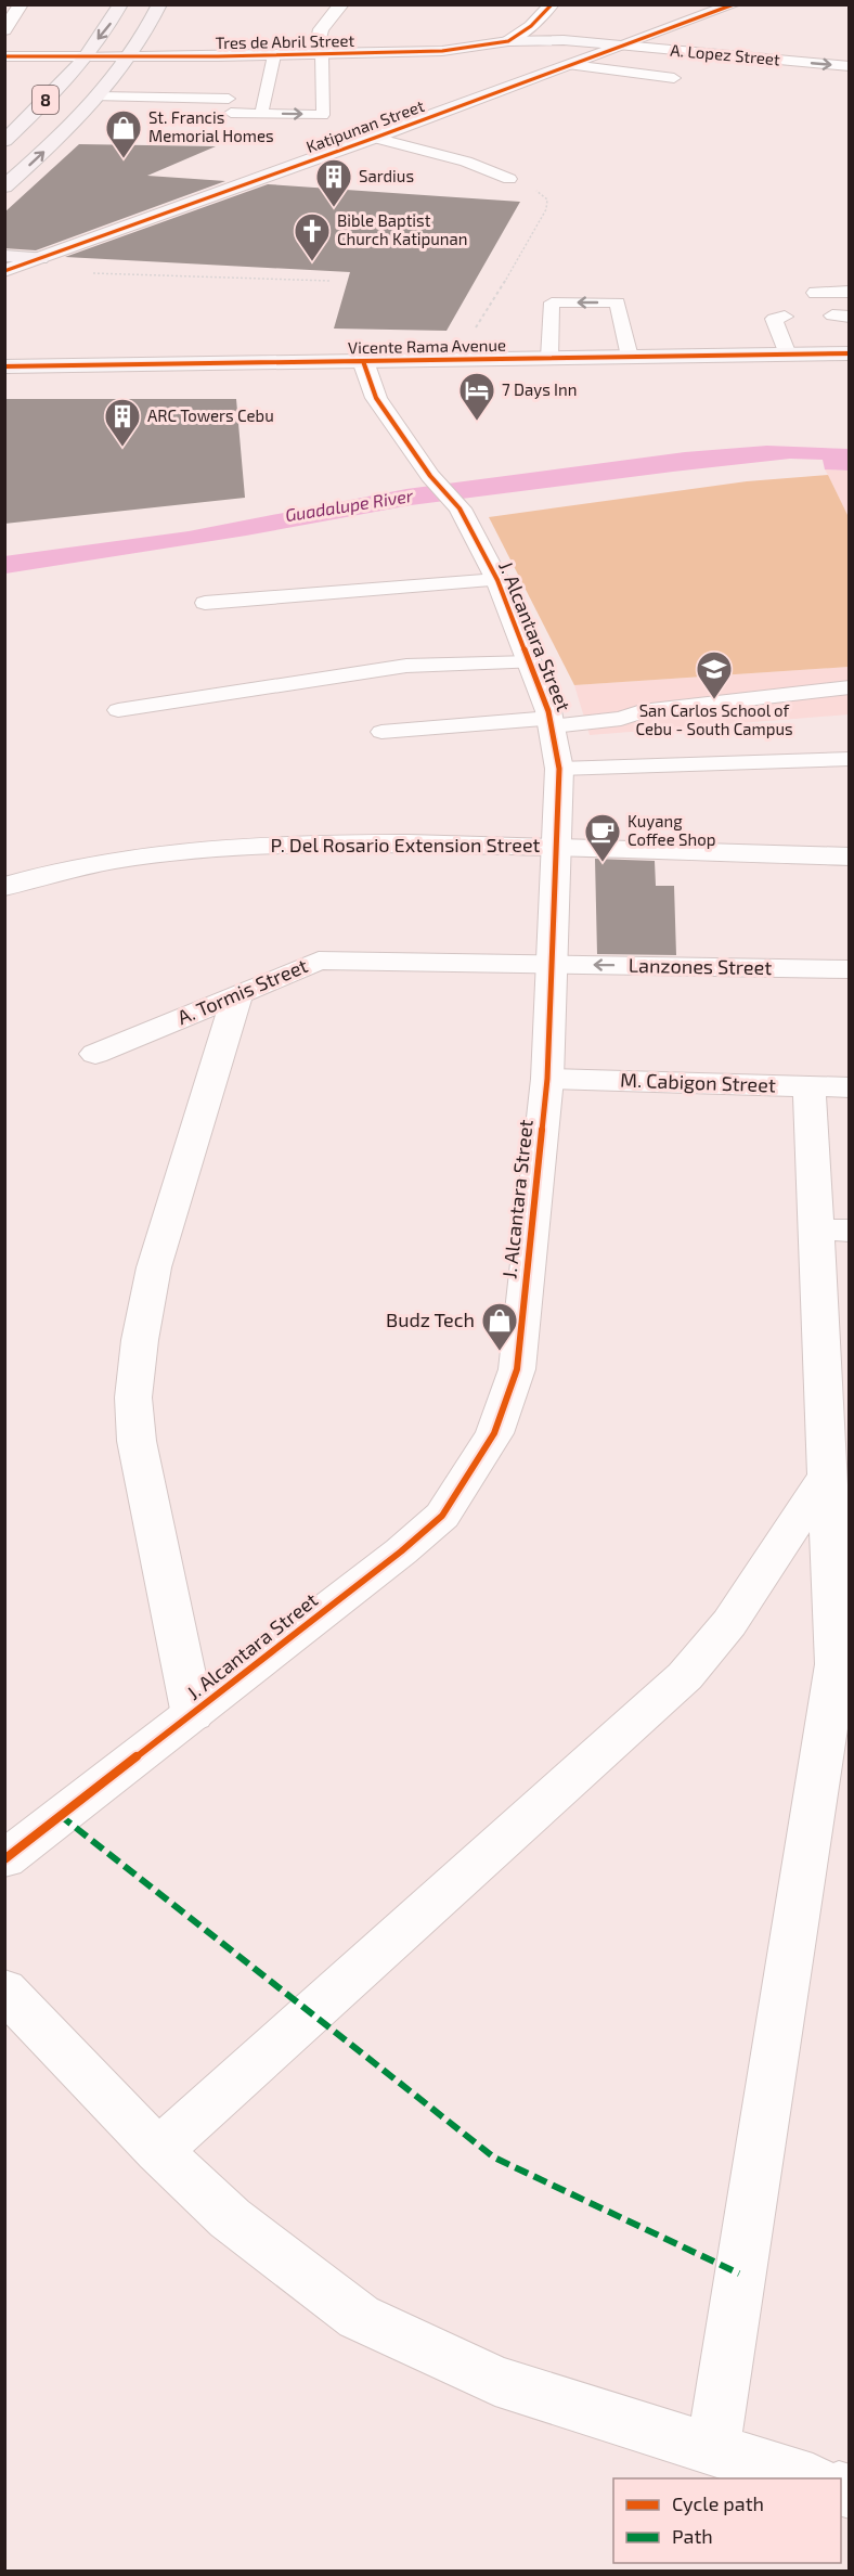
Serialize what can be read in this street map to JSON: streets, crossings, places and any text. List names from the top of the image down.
{
  "streets": {
    "main road": [
      "Tres de Abril Street",
      "A. Lopez Street",
      "8",
      "Katipunan Street",
      "Vicente Rama Avenue"
    ],
    "street": [
      "J. Alcantara Street",
      "P. Del Rosario Extension Street",
      "Lanzones Street",
      "A. Tormis Street",
      "M. Cabigon Street"
    ]
  },
  "crossings": [
    ["Tres de Abril Street", "A. Lopez Street"],
    ["Tres de Abril Street", "8"],
    ["A. Lopez Street", "Katipunan Street"],
    ["Vicente Rama Avenue", "J. Alcantara Street"],
    ["J. Alcantara Street", "P. Del Rosario Extension Street"],
    ["J. Alcantara Street", "Lanzones Street"],
    ["J. Alcantara Street", "A. Tormis Street"],
    ["J. Alcantara Street", "M. Cabigon Street"],
    ["Lanzones Street", "A. Tormis Street"]
  ],
  "one_way": ["A. Lopez Street", "Lanzones Street"],
  "water": ["Guadalupe River"],
  "places": {
    "shop": ["St. Francis Memorial Homes", "Budz Tech"],
    "building": ["Sardius", "ARC Towers Cebu"],
    "church": ["Bible Baptist Church Katipunan"],
    "hotel": ["7 Days Inn"],
    "school or university": ["San Carlos School of Cebu - South Campus"],
    "cafe": ["Kuyang Coffee Shop"]
  },
  "legend": ["Cycle path", "Path"]
}
